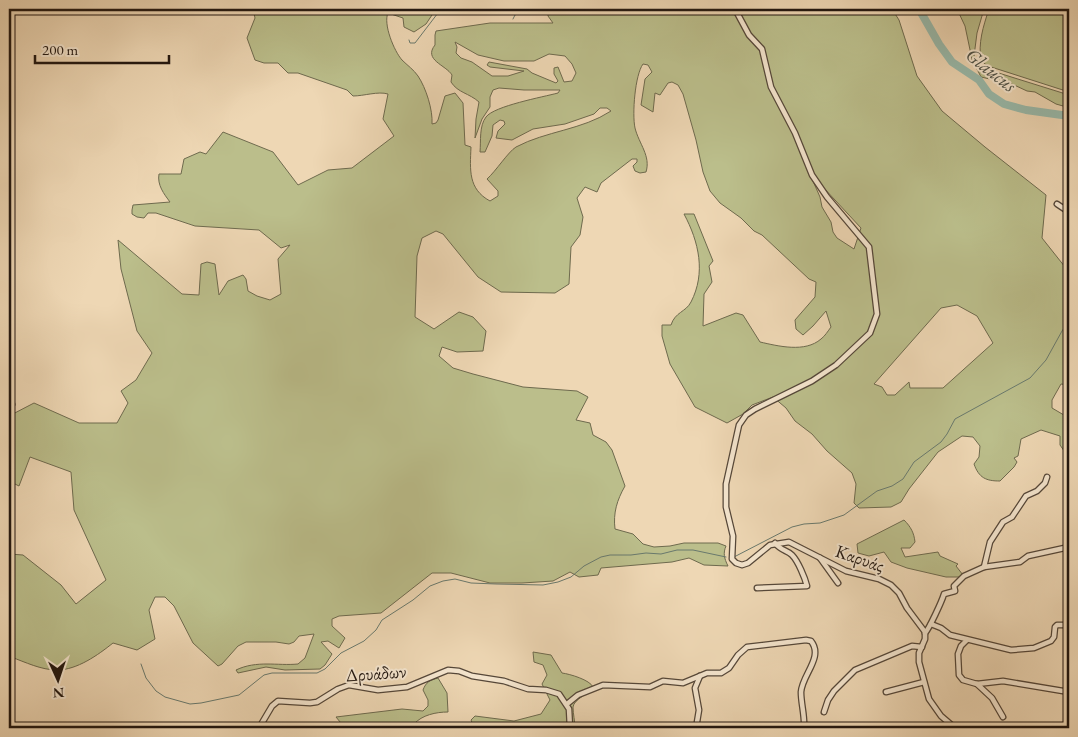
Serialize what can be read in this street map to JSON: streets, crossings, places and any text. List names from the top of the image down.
{
  "streets": {
    "street": ["Καρυάς", "Δρυάδων"]
  },
  "water": ["Glaucus"],
  "scale_bar": "200 m",
  "north": "bottom"
}
